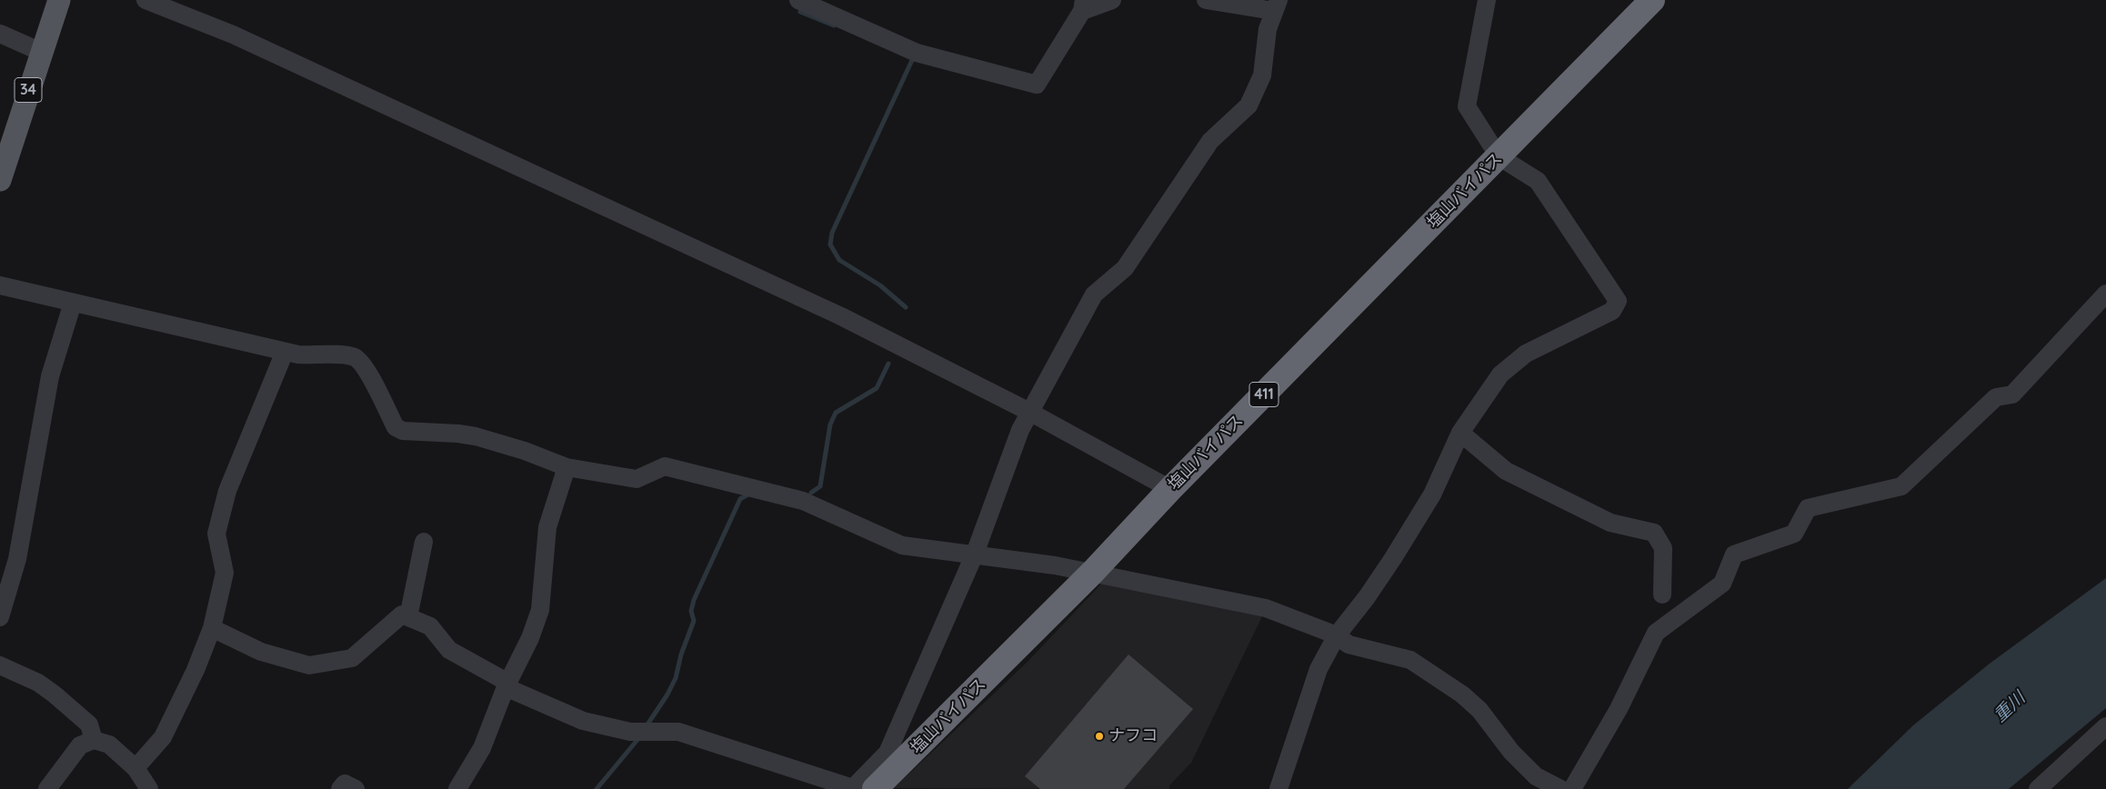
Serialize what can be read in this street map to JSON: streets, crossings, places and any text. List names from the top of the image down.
{
  "streets": {
    "highway": ["塩山バイパス", "411"],
    "main road": ["34"]
  },
  "water": ["重川"],
  "places": ["ナフコ"]
}
